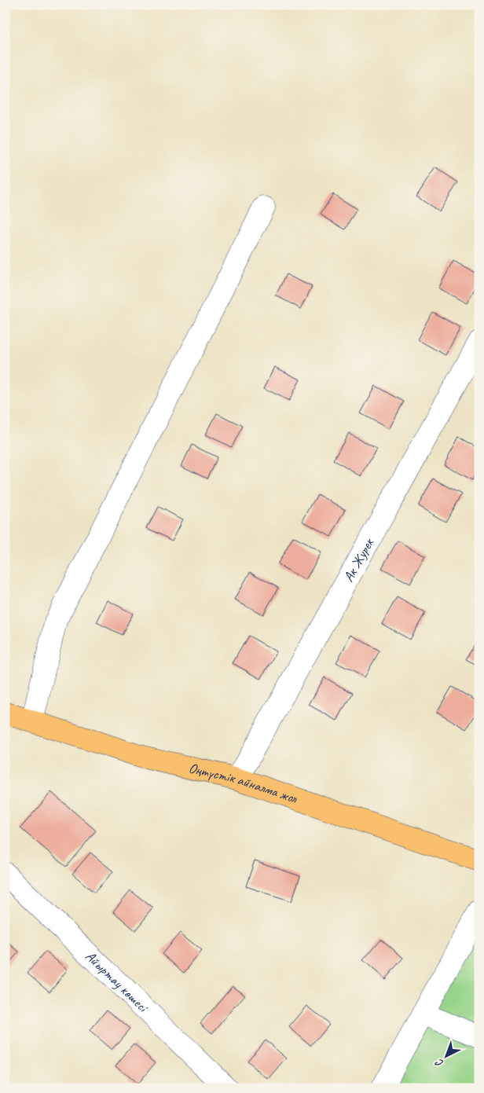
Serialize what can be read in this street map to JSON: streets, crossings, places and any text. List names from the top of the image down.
{
  "streets": {
    "highway": ["Оңтүстік айналма жол"],
    "street": ["Ак Журек", "Айыртау көшесі"]
  },
  "crossings": [
    ["Ак Журек", "Оңтүстік айналма жол"]
  ],
  "north": "bottom left"
}
